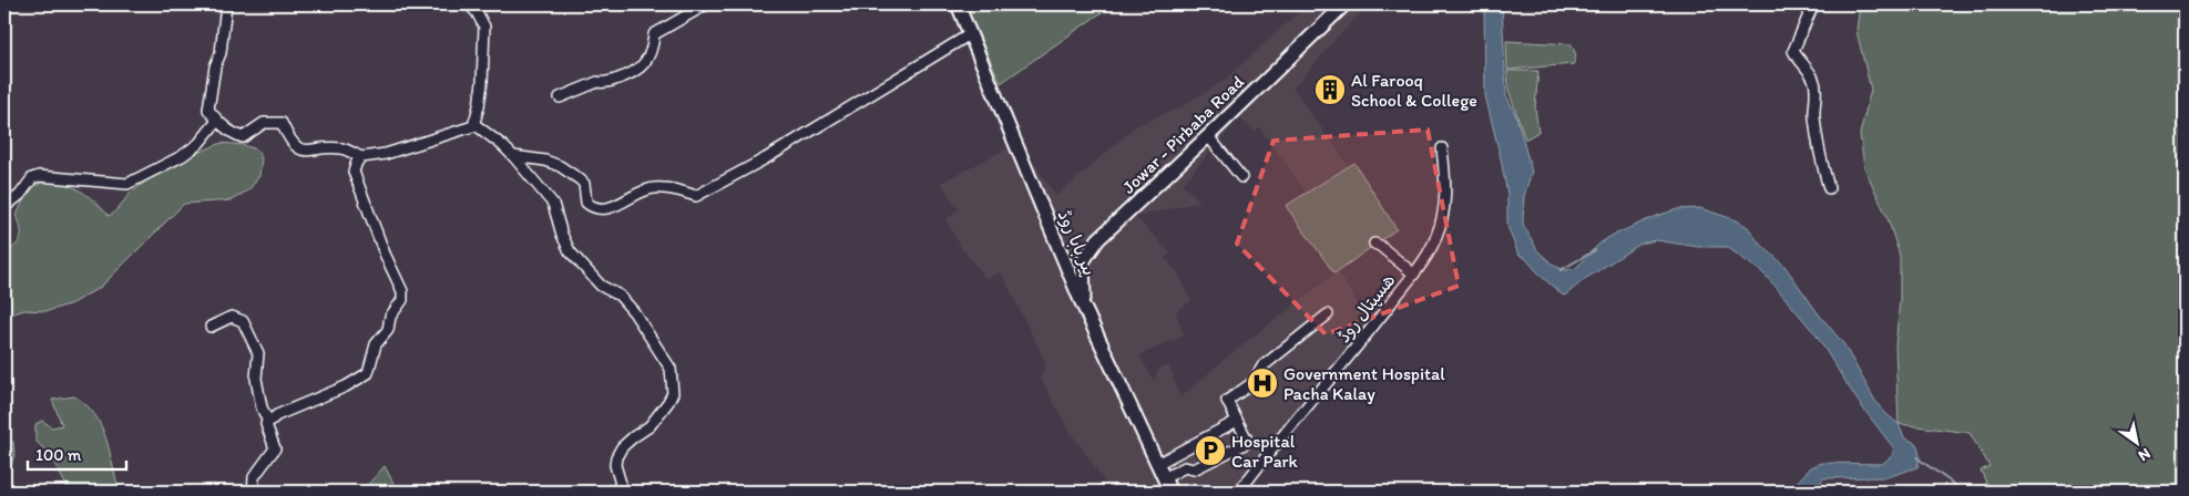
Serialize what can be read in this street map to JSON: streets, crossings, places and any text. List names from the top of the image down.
{
  "streets": {
    "main road": ["Jowar - Pirbaba Road", "پیر بابا روڈ"],
    "street": ["ھسپتال روڈ"]
  },
  "places": {
    "building": ["Al Farooq School & College"],
    "hospital": ["Government Hospital Pacha Kalay"],
    "parking": ["Hospital Car Park"]
  },
  "scale_bar": "100 m",
  "north": "bottom right"
}
